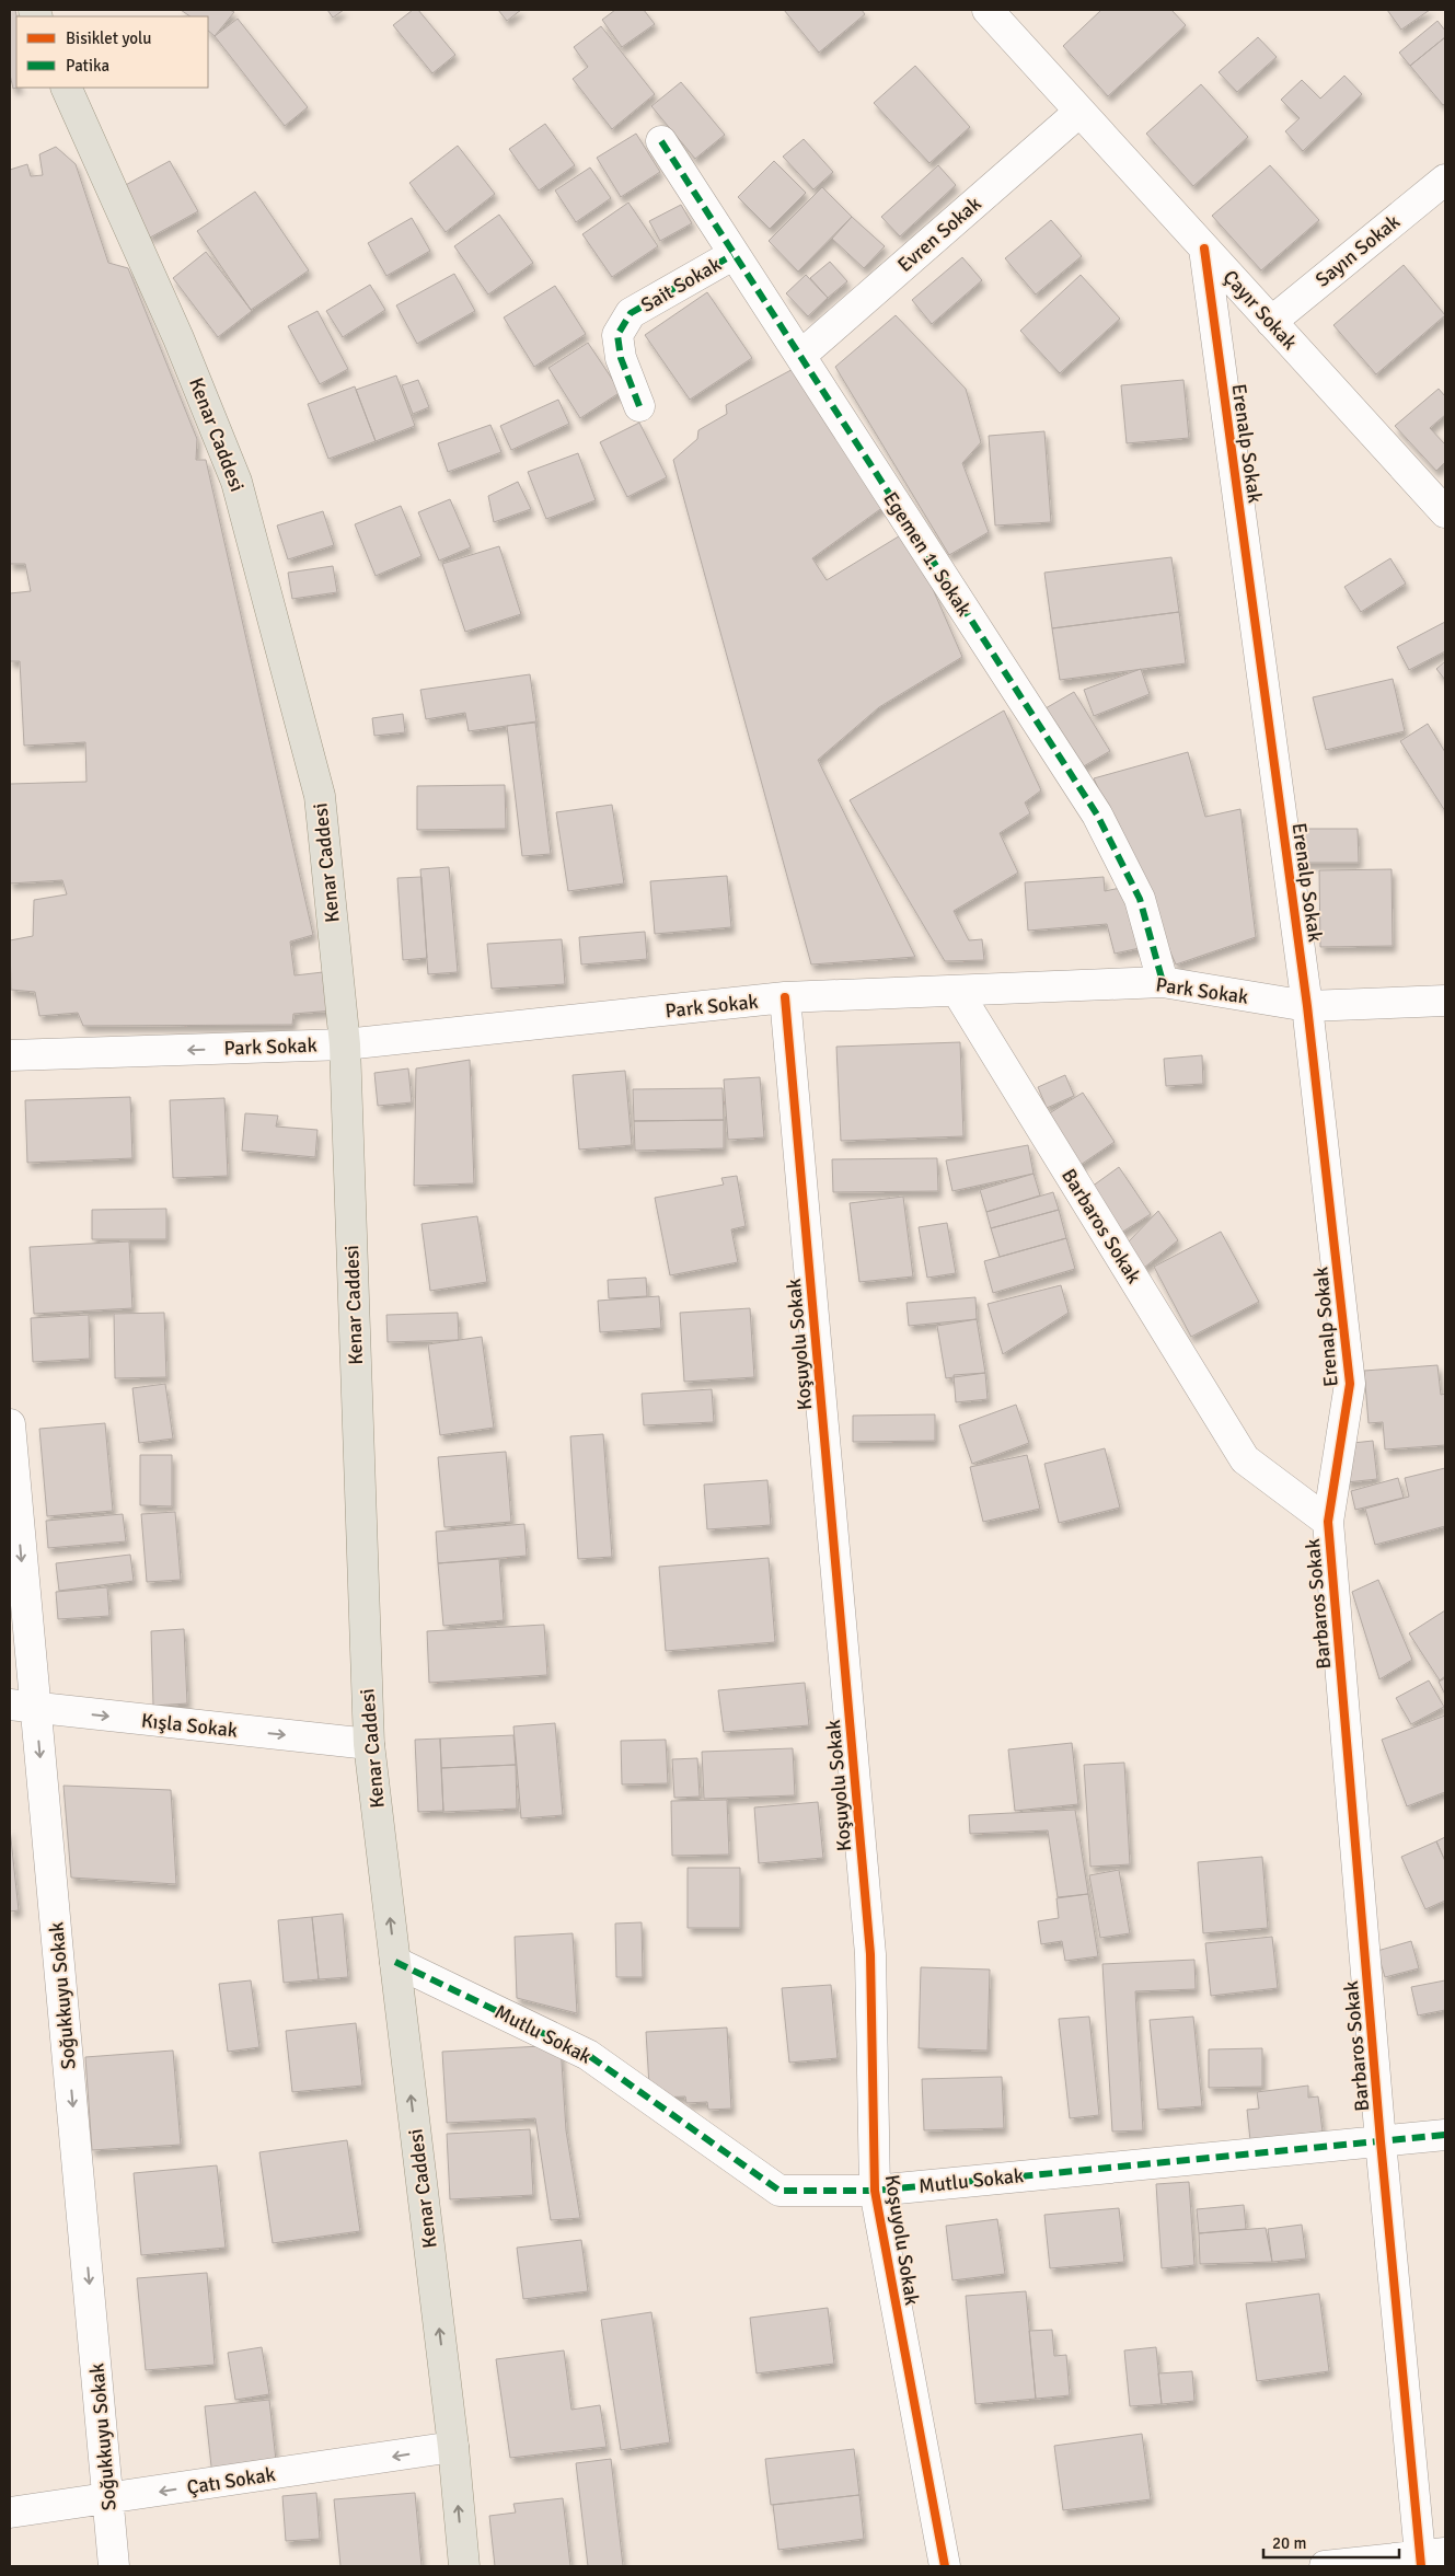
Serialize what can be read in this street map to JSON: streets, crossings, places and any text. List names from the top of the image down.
{
  "streets": {
    "main road": ["Kenar Caddesi"],
    "street": [
      "Evren Sokak",
      "Sayın Sokak",
      "Sait Sokak",
      "Çayır Sokak",
      "Erenalp Sokak",
      "Egemen 1. Sokak",
      "Park Sokak",
      "Barbaros Sokak",
      "Koşuyolu Sokak",
      "Kışla Sokak",
      "Soğukkuyu Sokak",
      "Mutlu Sokak",
      "Çatı Sokak"
    ]
  },
  "crossings": [
    ["Evren Sokak", "Çayır Sokak"],
    ["Evren Sokak", "Egemen 1. Sokak"],
    ["Sayın Sokak", "Çayır Sokak"],
    ["Sait Sokak", "Egemen 1. Sokak"],
    ["Çayır Sokak", "Erenalp Sokak"],
    ["Kenar Caddesi", "Park Sokak"],
    ["Kenar Caddesi", "Kışla Sokak"],
    ["Kenar Caddesi", "Mutlu Sokak"],
    ["Kenar Caddesi", "Çatı Sokak"],
    ["Erenalp Sokak", "Park Sokak"],
    ["Erenalp Sokak", "Barbaros Sokak"],
    ["Egemen 1. Sokak", "Park Sokak"],
    ["Park Sokak", "Barbaros Sokak"],
    ["Park Sokak", "Koşuyolu Sokak"],
    ["Barbaros Sokak", "Mutlu Sokak"],
    ["Koşuyolu Sokak", "Mutlu Sokak"],
    ["Kışla Sokak", "Soğukkuyu Sokak"],
    ["Soğukkuyu Sokak", "Çatı Sokak"]
  ],
  "one_way": ["Kışla Sokak", "Soğukkuyu Sokak", "Çatı Sokak"],
  "legend": ["Bisiklet yolu", "Patika"],
  "scale_bar": "20 m"
}
